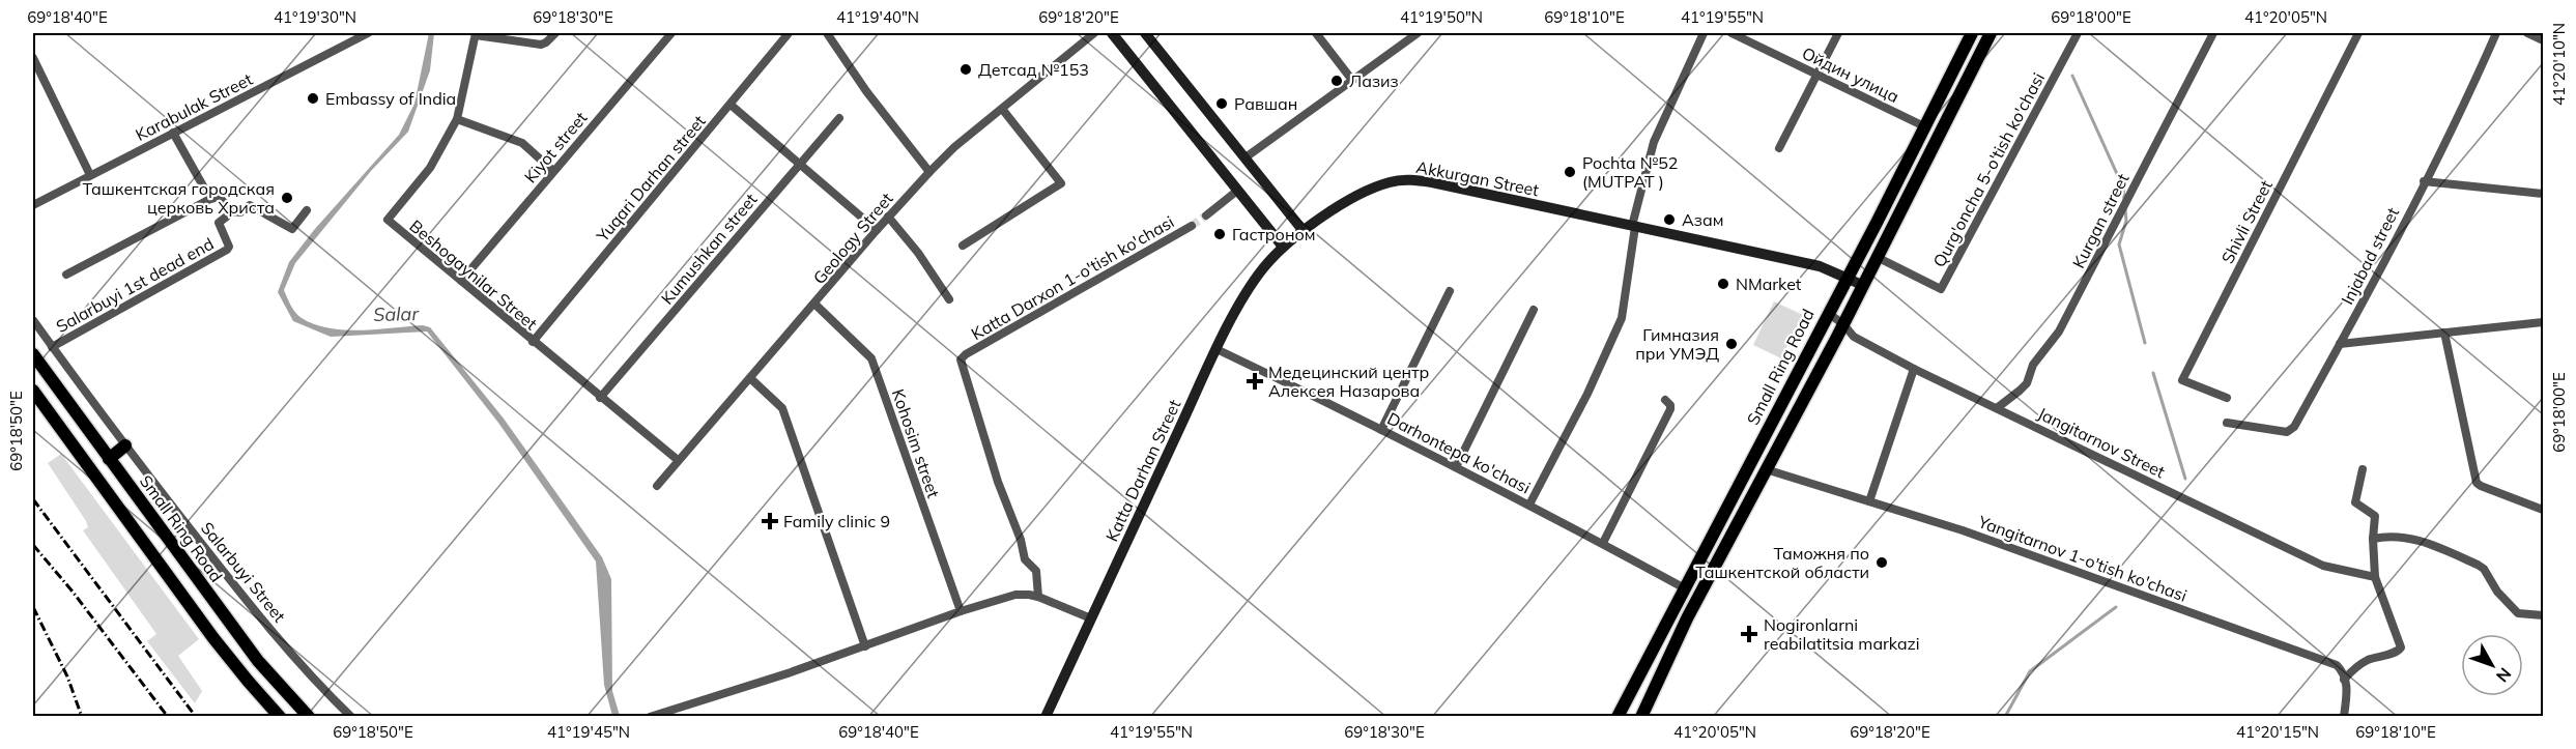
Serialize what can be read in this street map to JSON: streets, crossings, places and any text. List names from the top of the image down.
{
  "streets": {
    "highway": ["Small Ring Road"],
    "main road": ["Akkurgan Street", "Katta Darhan Street"],
    "street": [
      "Ойдин улица",
      "Karabulak Street",
      "Kiyot street",
      "Qurg'oncha 5-o'tish ko'chasi",
      "Yuqari Darhan street",
      "Kurgan street",
      "Shivli Street",
      "Geology Street",
      "Kumushkan street",
      "Injаbаd street",
      "Beshogaynilar Street",
      "Katta Darxon 1-o'tish ko'chasi",
      "Salarbuyi 1st dead end",
      "Jangitarnov Street",
      "Kohosim street",
      "Darhontepa ko'chasi",
      "Yangitarnov 1-o'tish ko'chasi",
      "Salarbuyi Street"
    ]
  },
  "crossings": [
    ["Ойдин улица", "Small Ring Road"],
    ["Kiyot street", "Beshogaynilar Street"],
    ["Qurg'oncha 5-o'tish ko'chasi", "Small Ring Road"],
    ["Yuqari Darhan street", "Beshogaynilar Street"],
    ["Akkurgan Street", "Small Ring Road"],
    ["Akkurgan Street", "Katta Darhan Street"],
    ["Kurgan street", "Jangitarnov Street"],
    ["Geology Street", "Beshogaynilar Street"],
    ["Geology Street", "Kohosim street"],
    ["Kumushkan street", "Beshogaynilar Street"],
    ["Salarbuyi 1st dead end", "Salarbuyi Street"],
    ["Small Ring Road", "Jangitarnov Street"],
    ["Small Ring Road", "Darhontepa ko'chasi"],
    ["Small Ring Road", "Yangitarnov 1-o'tish ko'chasi"],
    ["Darhontepa ko'chasi", "Katta Darhan Street"]
  ],
  "water": ["Salar"],
  "places": {
    "other": [
      "Детсад №153",
      "Лазиз",
      "Embassy of India",
      "Равшан",
      "Pochta №52 (MUTPAT )",
      "Ташкентская городская церковь Христа",
      "Азам",
      "Гастроном",
      "NMarket",
      "Гимназия при УМЭД",
      "Таможня по Ташкентской области"
    ],
    "health": ["Медецинский центр Алексея Назарова", "Family clinic 9", "Nogironlarni reabilatitsia markazi"]
  },
  "north": "bottom right",
  "coordinates": [
    "69°18'40\"E",
    "41°19'30\"N",
    "69°18'30\"E",
    "41°19'40\"N",
    "69°18'20\"E",
    "41°19'50\"N",
    "69°18'10\"E",
    "41°19'55\"N",
    "69°18'00\"E",
    "41°20'05\"N",
    "41°20'10\"N",
    "69°18'50\"E",
    "41°19'45\"N",
    "41°20'15\"N"
  ]
}
